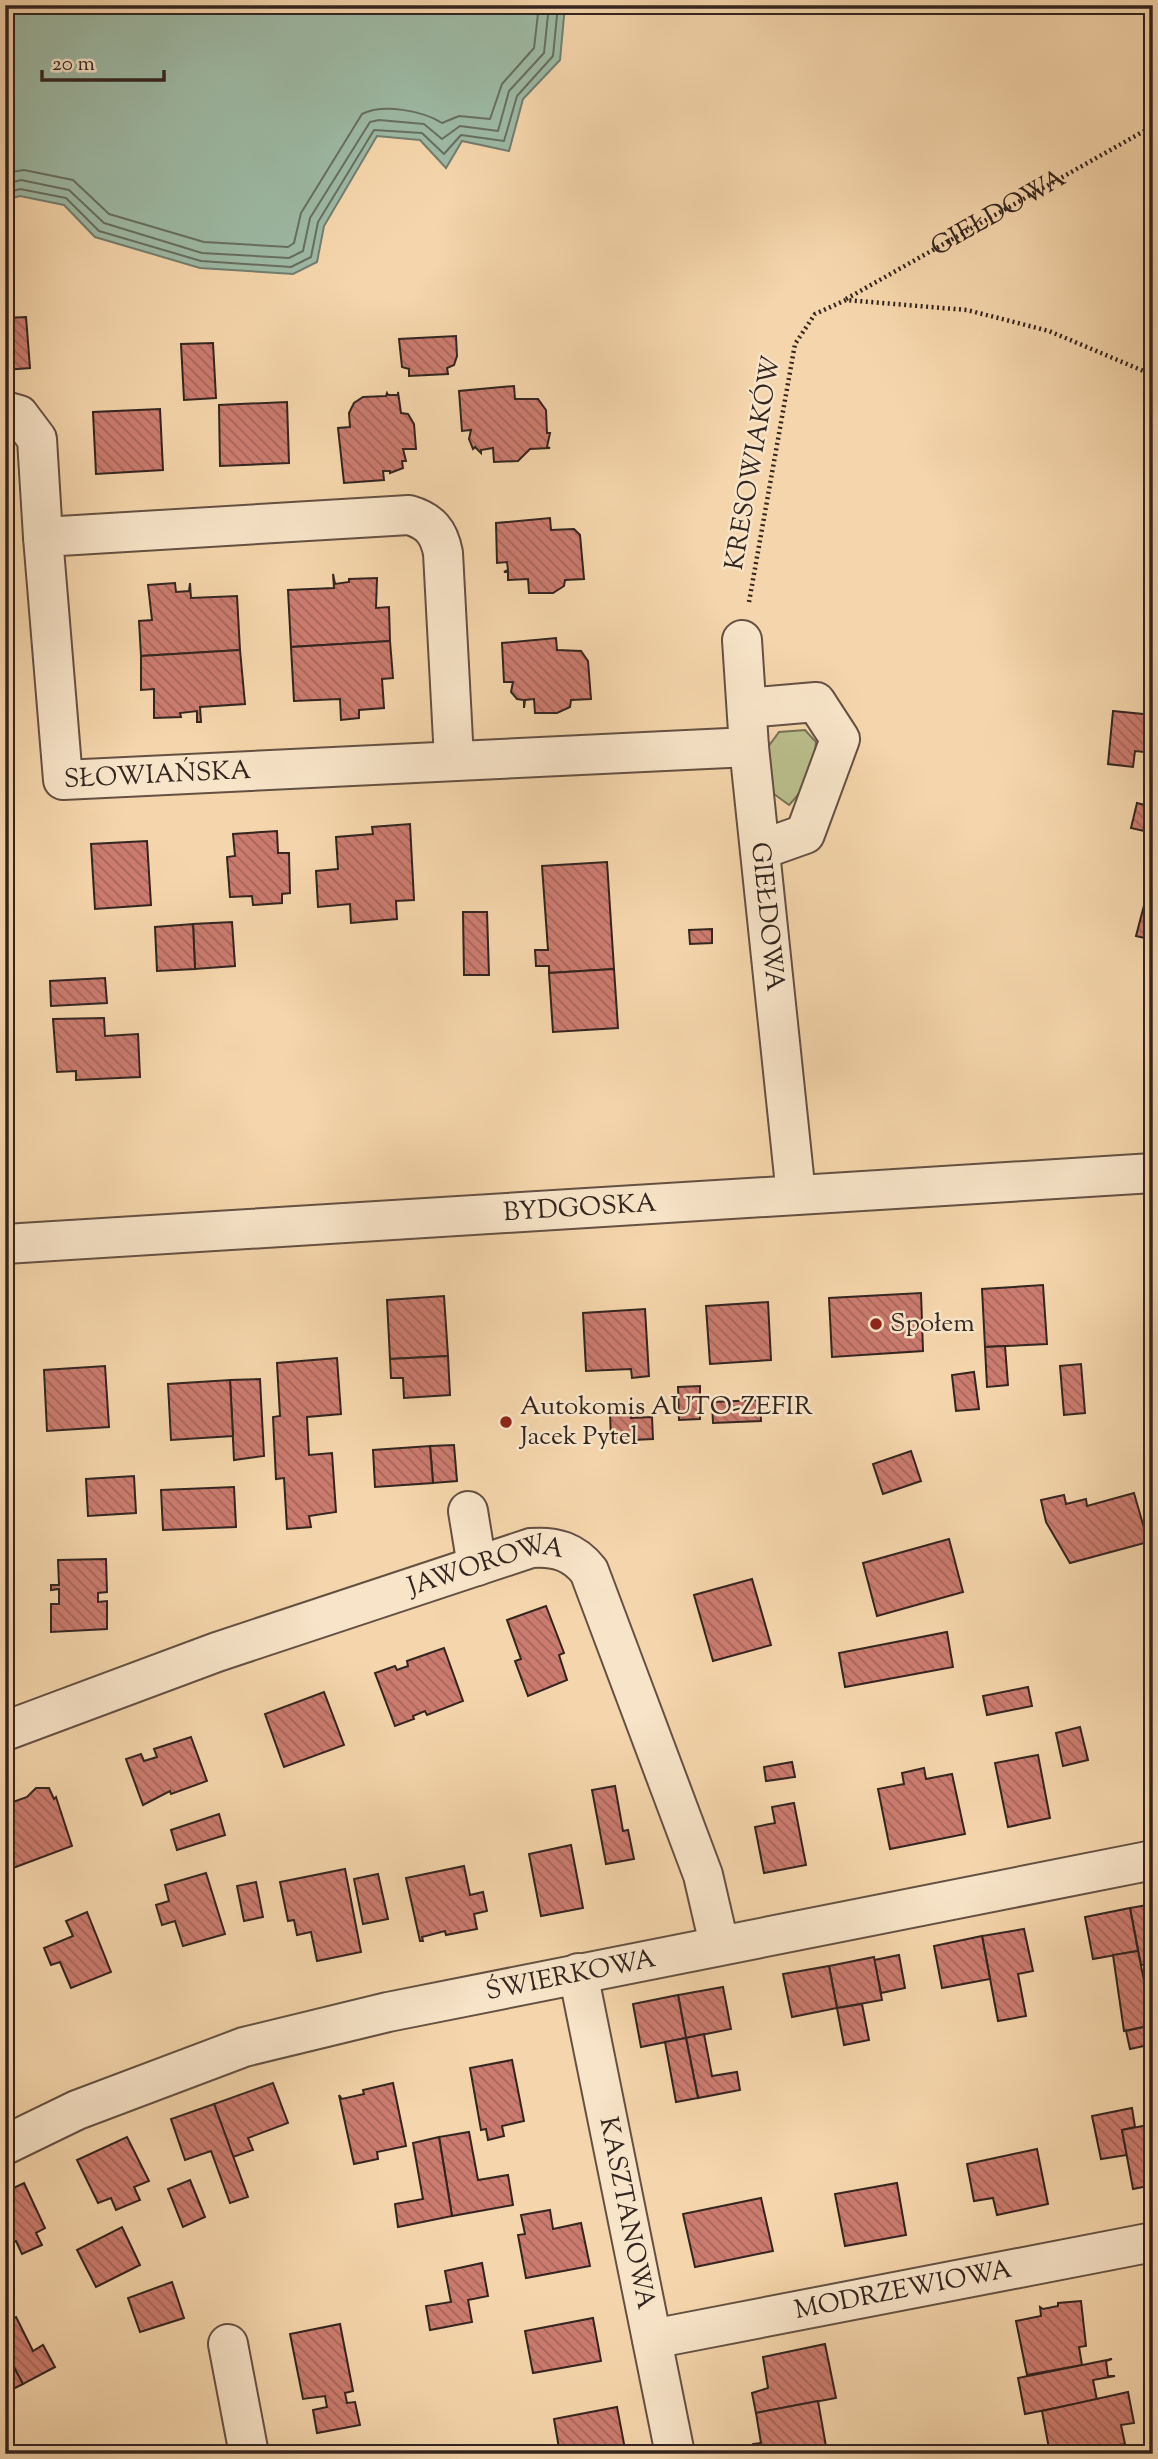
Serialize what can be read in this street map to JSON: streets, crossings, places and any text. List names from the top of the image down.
{
  "streets": {
    "street": [
      "GIEŁDOWA",
      "SŁOWIAŃSKA",
      "BYDGOSKA",
      "JAWOROWA",
      "ŚWIERKOWA",
      "KASZTANOWA",
      "MODRZEWIOWA"
    ],
    "path": ["KRESOWIAKÓW"]
  },
  "crossings": [
    ["GIEŁDOWA", "KRESOWIAKÓW"],
    ["GIEŁDOWA", "SŁOWIAŃSKA"],
    ["GIEŁDOWA", "BYDGOSKA"],
    ["JAWOROWA", "ŚWIERKOWA"],
    ["ŚWIERKOWA", "KASZTANOWA"],
    ["KASZTANOWA", "MODRZEWIOWA"]
  ],
  "places": ["Społem", "Autokomis AUTO-ZEFIR Jacek Pytel"],
  "scale_bar": "20 m"
}
